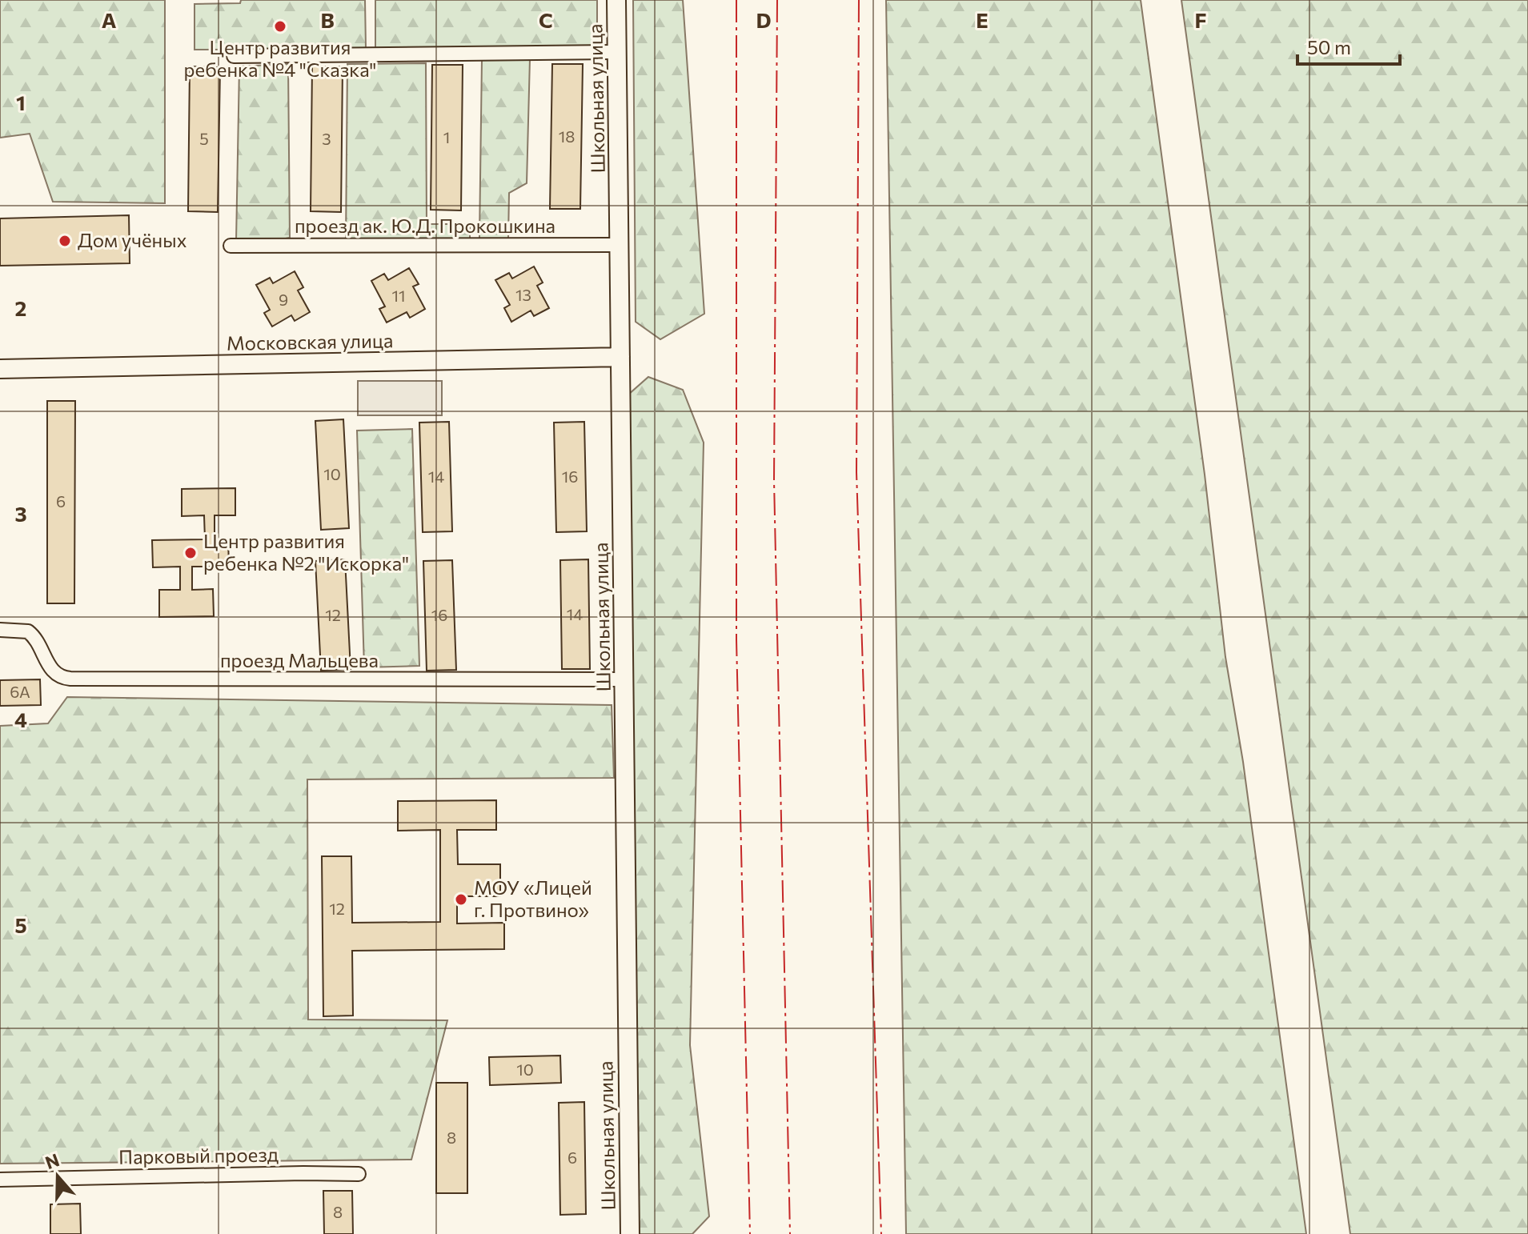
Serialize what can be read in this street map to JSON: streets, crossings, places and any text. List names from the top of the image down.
{
  "streets": {
    "street": [
      "Школьная улица",
      "проезд ак. Ю.Д. Прокошкина",
      "Московская улица",
      "проезд Мальцева",
      "Парковый проезд"
    ]
  },
  "crossings": [
    ["Школьная улица", "проезд ак. Ю.Д. Прокошкина"],
    ["Школьная улица", "Московская улица"],
    ["Школьная улица", "проезд Мальцева"]
  ],
  "places": [
    "Центр развития ребенка №4 \"Сказка\"",
    "Дом учёных",
    "Центр развития ребенка №2 \"Искорка\"",
    "МОУ «Лицей г. Протвино»"
  ],
  "house_numbers": [
    "18",
    "1",
    "5",
    "3",
    "13",
    "11",
    "9",
    "10",
    "14",
    "16",
    "6",
    "14",
    "12",
    "16",
    "6А",
    "12",
    "10",
    "8",
    "6",
    "8"
  ],
  "scale_bar": "50 m",
  "north": "top",
  "grid": {
    "columns": [
      "A",
      "B",
      "C",
      "D",
      "E",
      "F"
    ],
    "rows": [
      "1",
      "2",
      "3",
      "4",
      "5"
    ]
  }
}
